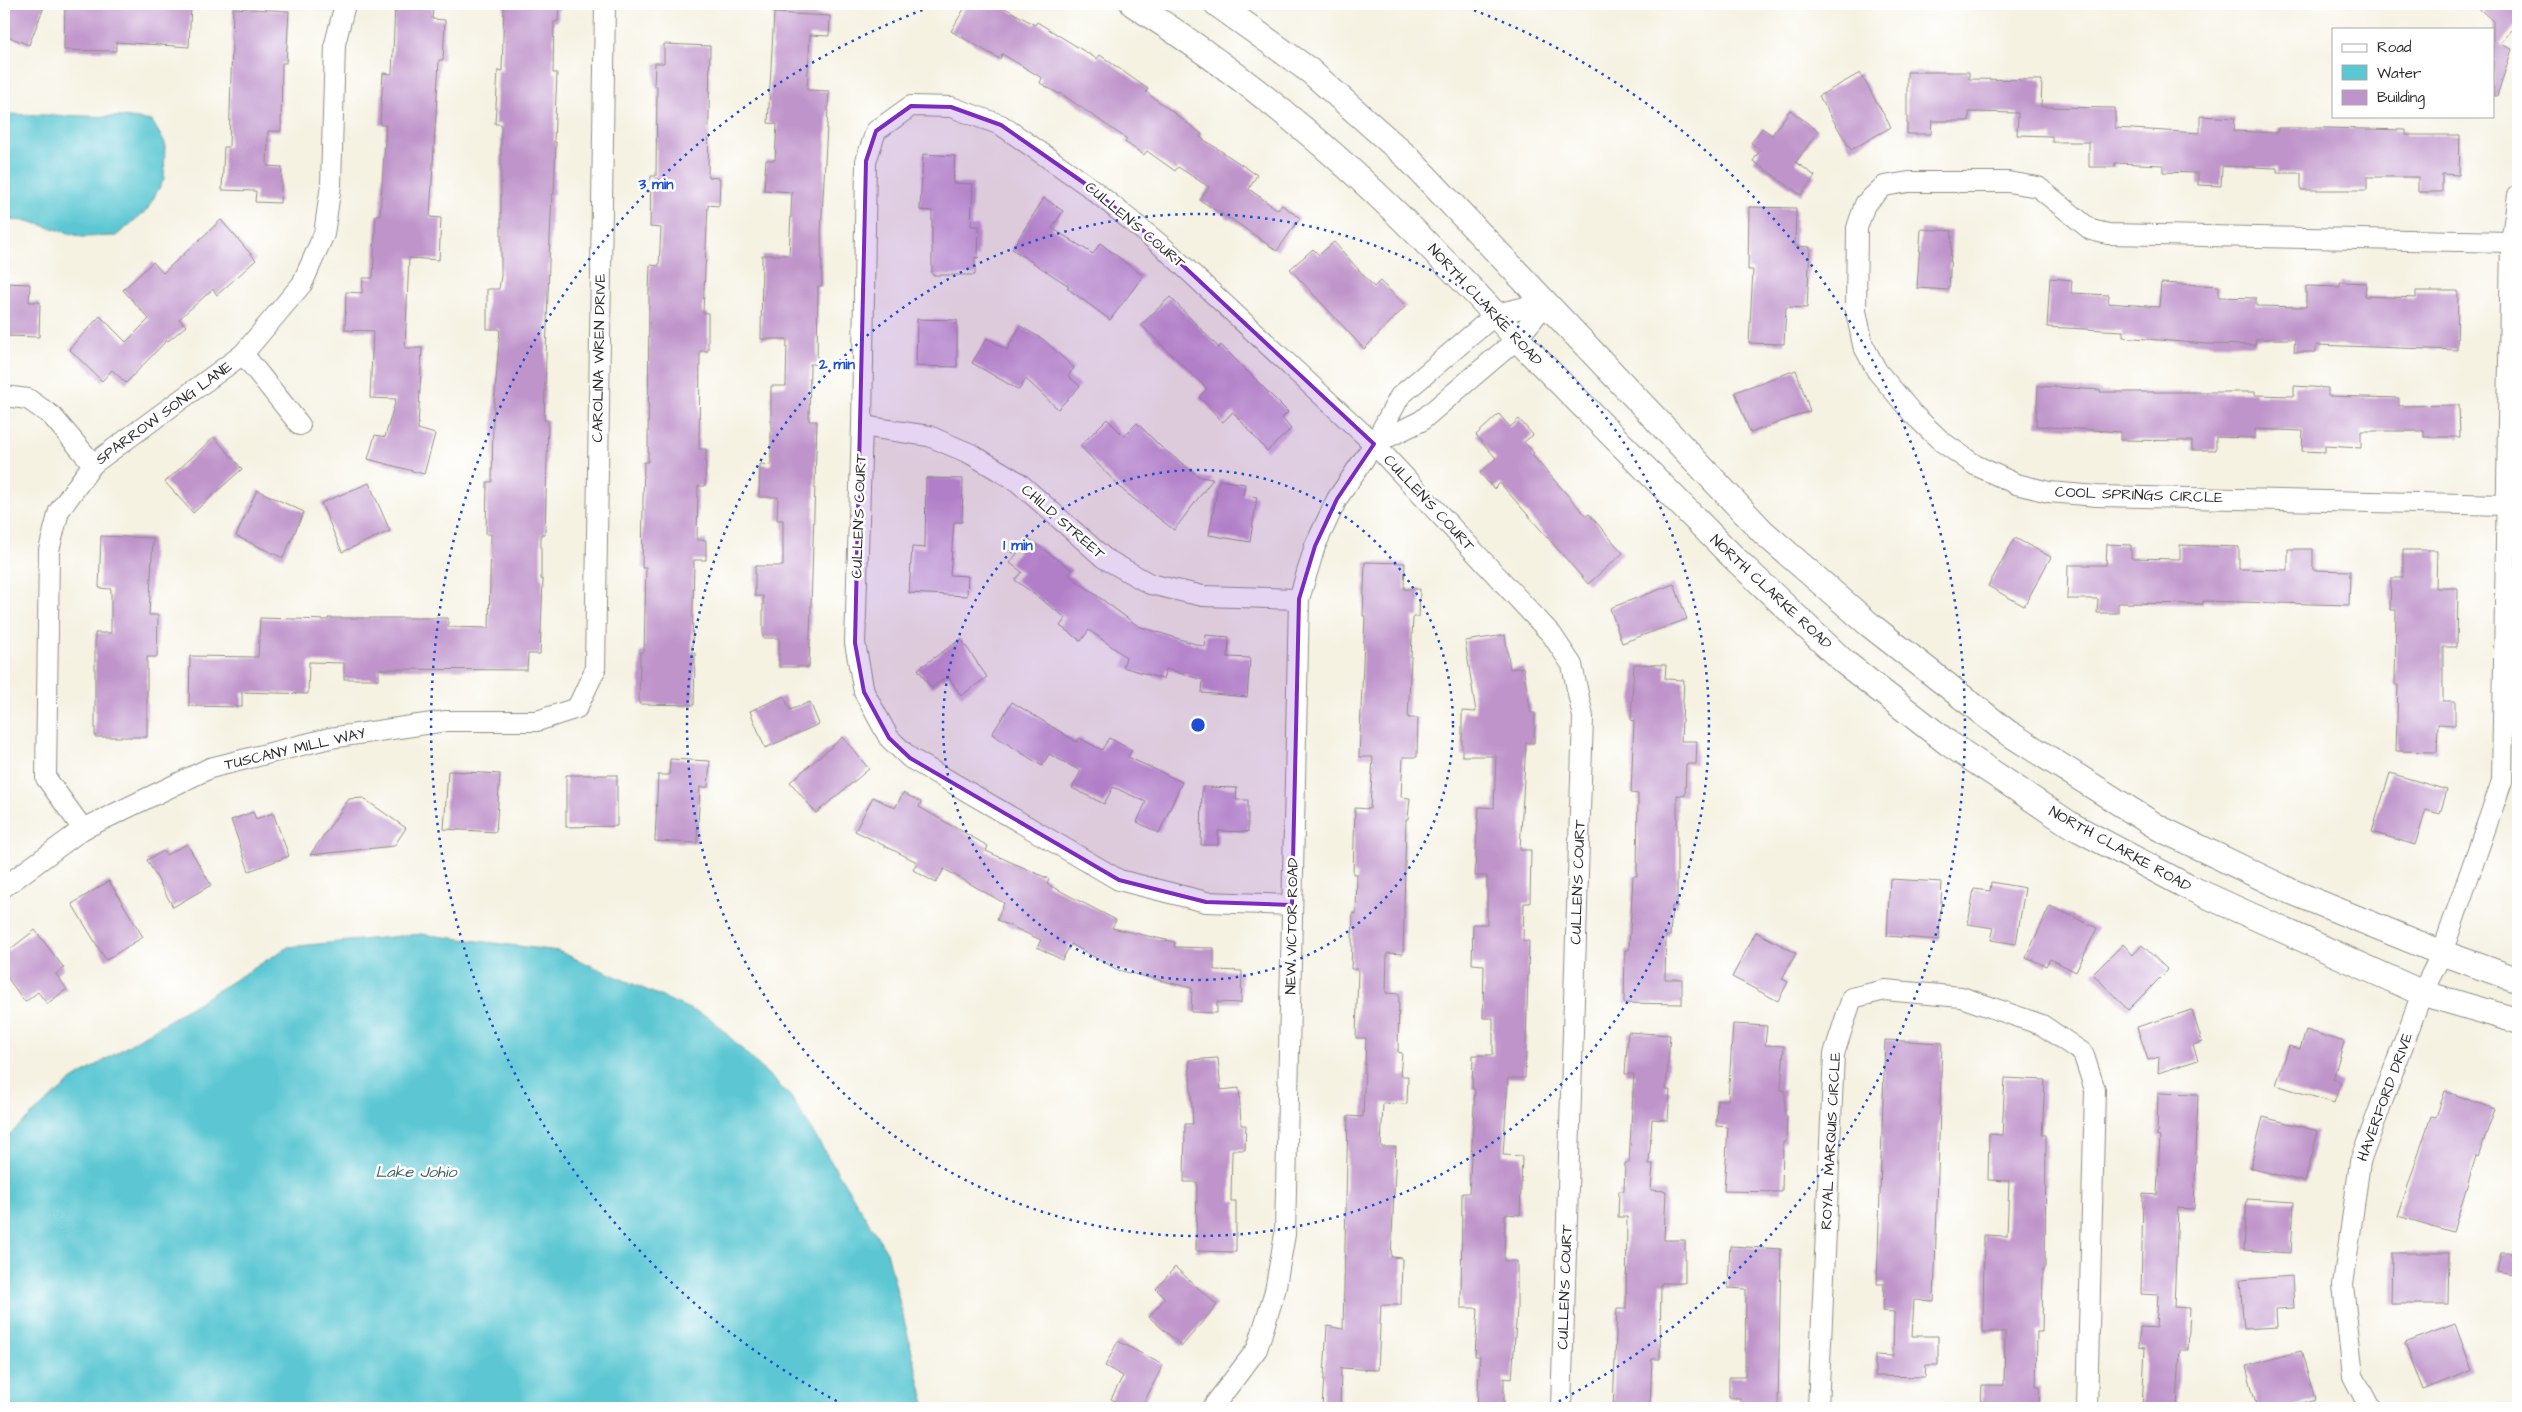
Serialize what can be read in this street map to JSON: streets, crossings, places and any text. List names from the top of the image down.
{
  "streets": {
    "street": [
      "CULLEN'S COURT",
      "NORTH CLARKE ROAD",
      "CAROLINA WREN DRIVE",
      "SPARROW SONG LANE",
      "COOL SPRINGS CIRCLE",
      "CHILD STREET",
      "TUSCANY MILL WAY",
      "NEW VICTOR ROAD",
      "HAVERFORD DRIVE",
      "ROYAL MARQUIS CIRCLE"
    ]
  },
  "crossings": [
    ["CULLEN'S COURT", "CHILD STREET"],
    ["CULLEN'S COURT", "NEW VICTOR ROAD"],
    ["NORTH CLARKE ROAD", "NEW VICTOR ROAD"],
    ["NORTH CLARKE ROAD", "HAVERFORD DRIVE"],
    ["CAROLINA WREN DRIVE", "TUSCANY MILL WAY"],
    ["SPARROW SONG LANE", "TUSCANY MILL WAY"],
    ["COOL SPRINGS CIRCLE", "HAVERFORD DRIVE"],
    ["CHILD STREET", "NEW VICTOR ROAD"]
  ],
  "water": ["Lake Johio"],
  "legend": ["Road", "Water", "Building"],
  "rings": ["3 min", "2 min", "1 min"]
}
